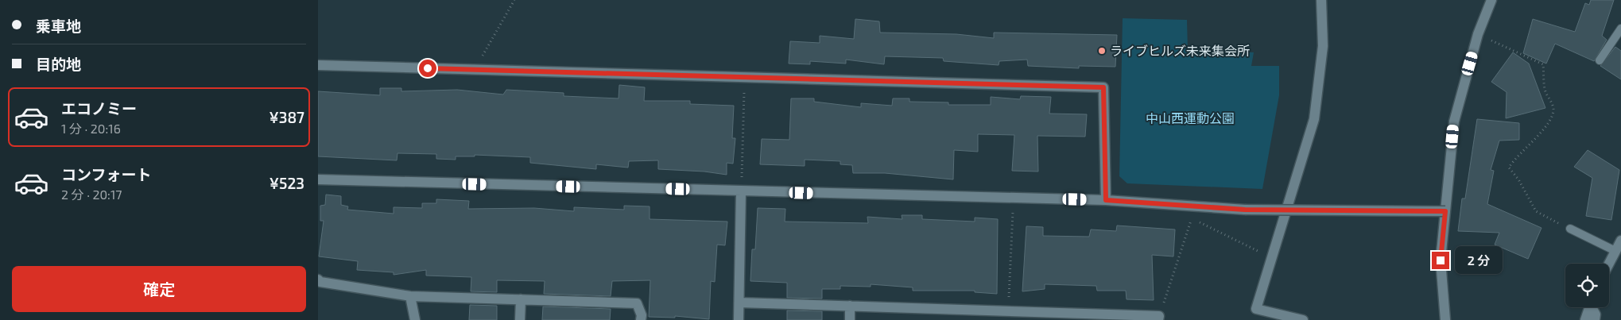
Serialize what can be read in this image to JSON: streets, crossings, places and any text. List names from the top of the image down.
{
  "parks": ["中山西運動公園"],
  "places": ["ライブヒルズ未来集会所"],
  "page": {
    "banner": ["乗車地", "目的地"],
    "list": [
      {
        "name": "エコノミー",
        "note": "1 分 · 20:16",
        "value": "¥387"
      },
      {
        "name": "コンフォート",
        "note": "2 分 · 20:17",
        "value": "¥523"
      }
    ],
    "bubble": "2 分",
    "buttons": "確定"
  }
}
